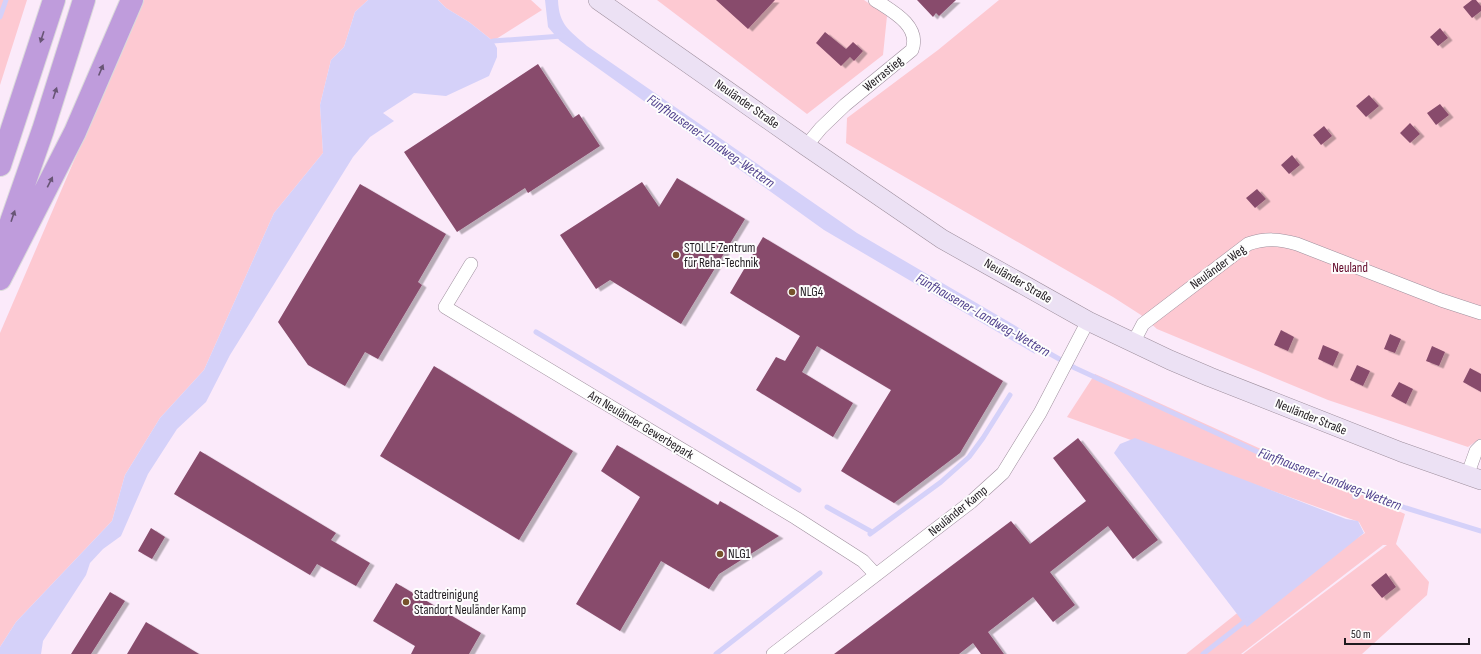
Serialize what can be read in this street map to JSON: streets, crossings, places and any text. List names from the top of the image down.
{
  "streets": {
    "main road": ["Neuländer Straße"],
    "street": [
      "Werrastieg",
      "Neuländer Weg",
      "Am Neuländer Gewerbepark",
      "Neuländer Kamp"
    ]
  },
  "crossings": [
    ["Werrastieg", "Neuländer Straße"],
    ["Neuländer Straße", "Neuländer Weg"],
    ["Neuländer Straße", "Neuländer Kamp"],
    ["Am Neuländer Gewerbepark", "Neuländer Kamp"]
  ],
  "water": ["Fünfhausener-Landweg-Wettern"],
  "parks": ["Neuland"],
  "places": [
    "STOLLE Zentrum für Reha-Technik",
    "NLG4",
    "NLG1",
    "Stadtreinigung Standort Neuländer Kamp"
  ],
  "scale_bar": "50 m"
}
